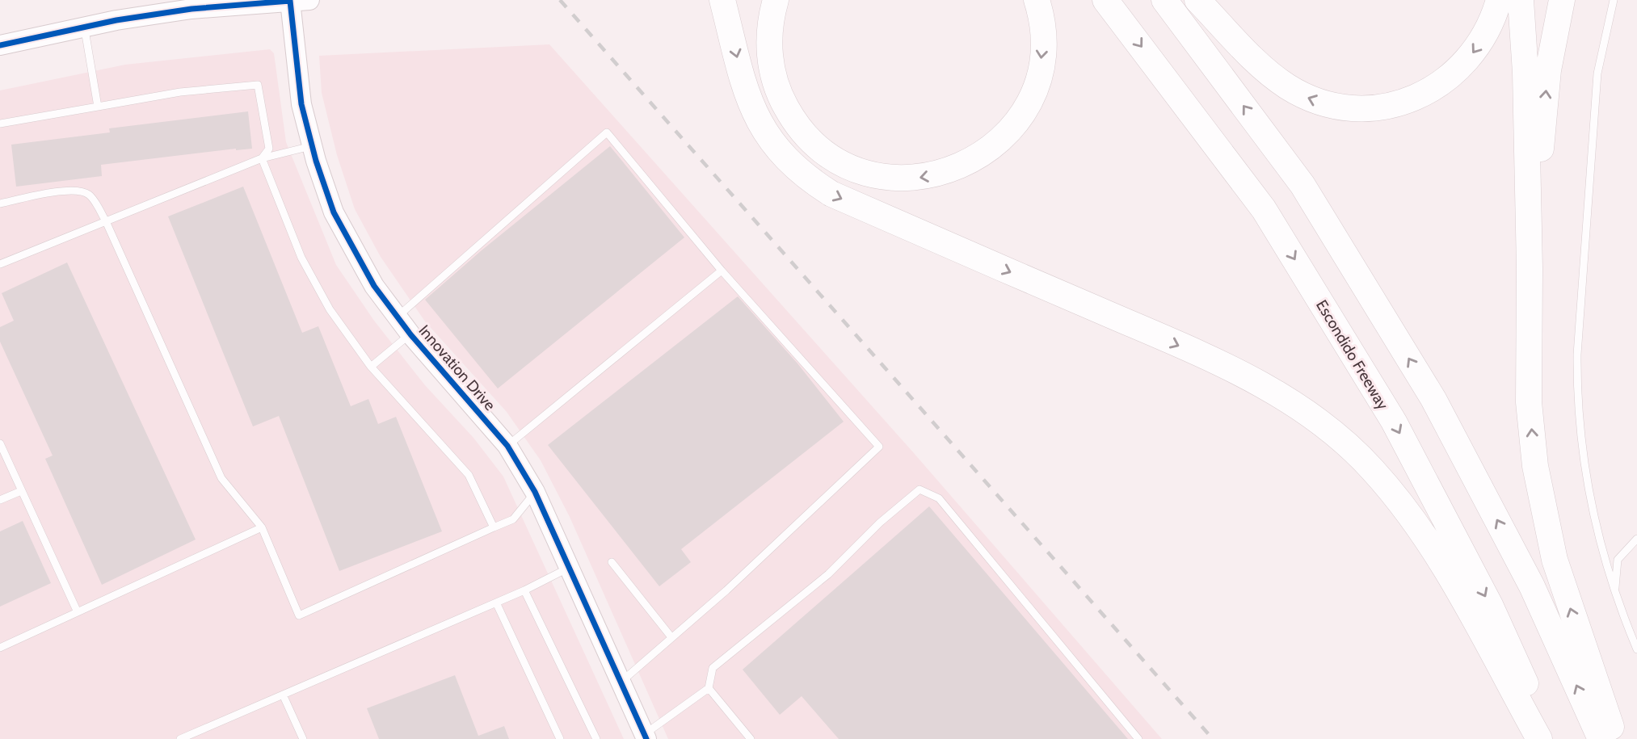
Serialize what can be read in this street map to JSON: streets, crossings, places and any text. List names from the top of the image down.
{
  "streets": {
    "highway": ["Escondido Freeway"],
    "street": ["Innovation Drive"]
  }
}
